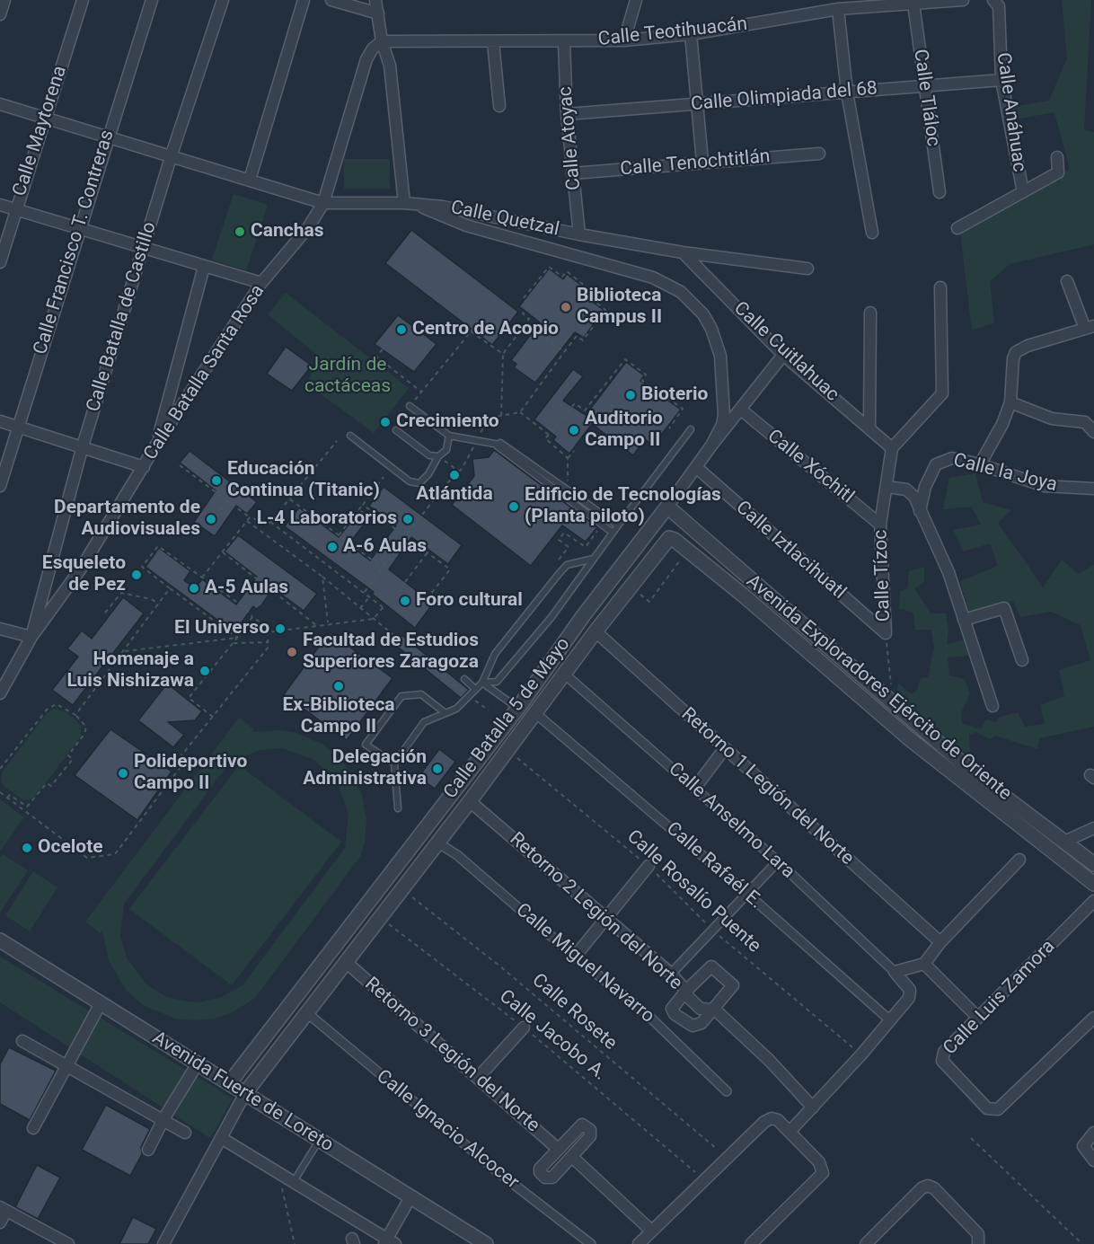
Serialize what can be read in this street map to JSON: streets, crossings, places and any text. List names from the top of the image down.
{
  "streets": {
    "street": [
      "Calle Teotihuacán",
      "Calle Olimpiada del 68",
      "Calle Tláloc",
      "Calle Anáhuac",
      "Calle Maytorena",
      "Calle Atoyac",
      "Calle Tenochtitlán",
      "Calle Quetzal",
      "Calle Francisco T. Contreras",
      "Calle Batalla de Castillo",
      "Calle Cuitlahuac",
      "Calle Batalla Santa Rosa",
      "Calle Xóchitl",
      "Calle la Joya",
      "Calle Iztlacihuatl",
      "Calle Tízoc",
      "Avenida Exploradores Ejército de Oriente",
      "Calle Batalla 5 de Mayo",
      "Retorno 1 Legión del Norte",
      "Calle Anselmo Lara",
      "Calle Rafaél E.",
      "Retorno 2 Legión del Norte",
      "Calle Miguel Navarro",
      "Calle Luis Zamora",
      "Retorno 3 Legión del Norte",
      "Avenida Fuerte de Loreto",
      "Calle Ignacio Alcocer"
    ],
    "path": ["Calle Rosalío Puente", "Calle Rosete", "Calle Jacobo A."]
  },
  "crossings": [
    ["Calle Teotihuacán", "Calle Tláloc"],
    ["Calle Teotihuacán", "Calle Atoyac"],
    ["Calle Teotihuacán", "Calle Batalla Santa Rosa"],
    ["Calle Olimpiada del 68", "Calle Tláloc"],
    ["Calle Olimpiada del 68", "Calle Anáhuac"],
    ["Calle Olimpiada del 68", "Calle Atoyac"],
    ["Calle Maytorena", "Calle Quetzal"],
    ["Calle Atoyac", "Calle Tenochtitlán"],
    ["Calle Atoyac", "Calle Quetzal"],
    ["Calle Quetzal", "Calle Francisco T. Contreras"],
    ["Calle Quetzal", "Calle Batalla de Castillo"],
    ["Calle Quetzal", "Calle Cuitlahuac"],
    ["Calle Quetzal", "Calle Batalla Santa Rosa"],
    ["Calle Batalla de Castillo", "Calle Batalla Santa Rosa"],
    ["Calle Cuitlahuac", "Calle Tízoc"],
    ["Calle Cuitlahuac", "Calle Batalla 5 de Mayo"],
    ["Calle Xóchitl", "Calle Tízoc"],
    ["Calle Xóchitl", "Calle Batalla 5 de Mayo"],
    ["Calle Iztlacihuatl", "Calle Tízoc"],
    ["Calle Iztlacihuatl", "Calle Batalla 5 de Mayo"],
    ["Calle Tízoc", "Avenida Exploradores Ejército de Oriente"],
    ["Avenida Exploradores Ejército de Oriente", "Calle Batalla 5 de Mayo"],
    ["Calle Batalla 5 de Mayo", "Retorno 1 Legión del Norte"],
    ["Calle Batalla 5 de Mayo", "Calle Anselmo Lara"],
    ["Calle Batalla 5 de Mayo", "Calle Rafaél E."],
    ["Calle Batalla 5 de Mayo", "Calle Rosalío Puente"],
    ["Calle Batalla 5 de Mayo", "Retorno 2 Legión del Norte"],
    ["Calle Batalla 5 de Mayo", "Calle Miguel Navarro"],
    ["Calle Batalla 5 de Mayo", "Calle Rosete"],
    ["Calle Batalla 5 de Mayo", "Calle Jacobo A."],
    ["Calle Batalla 5 de Mayo", "Retorno 3 Legión del Norte"],
    ["Calle Batalla 5 de Mayo", "Avenida Fuerte de Loreto"],
    ["Calle Batalla 5 de Mayo", "Calle Ignacio Alcocer"]
  ],
  "parks": ["Jardín de cactáceas"],
  "places": [
    "Canchas",
    "Biblioteca Campus II",
    "Centro de Acopio",
    "Bioterio",
    "Crecimiento",
    "Auditorio Campo II",
    "Atlántida",
    "Educación Continua (Titanic)",
    "Edificio de Tecnologías (Planta piloto)",
    "Departamento de Audiovisuales",
    "L-4 Laboratorios",
    "A-6 Aulas",
    "Esqueleto de Pez",
    "A-5 Aulas",
    "Foro cultural",
    "El Universo",
    "Facultad de Estudios Superiores Zaragoza",
    "Homenaje a Luis Nishizawa",
    "Ex-Biblioteca Campo II",
    "Delegación Administrativa",
    "Polideportivo Campo II",
    "Ocelote"
  ]
}
